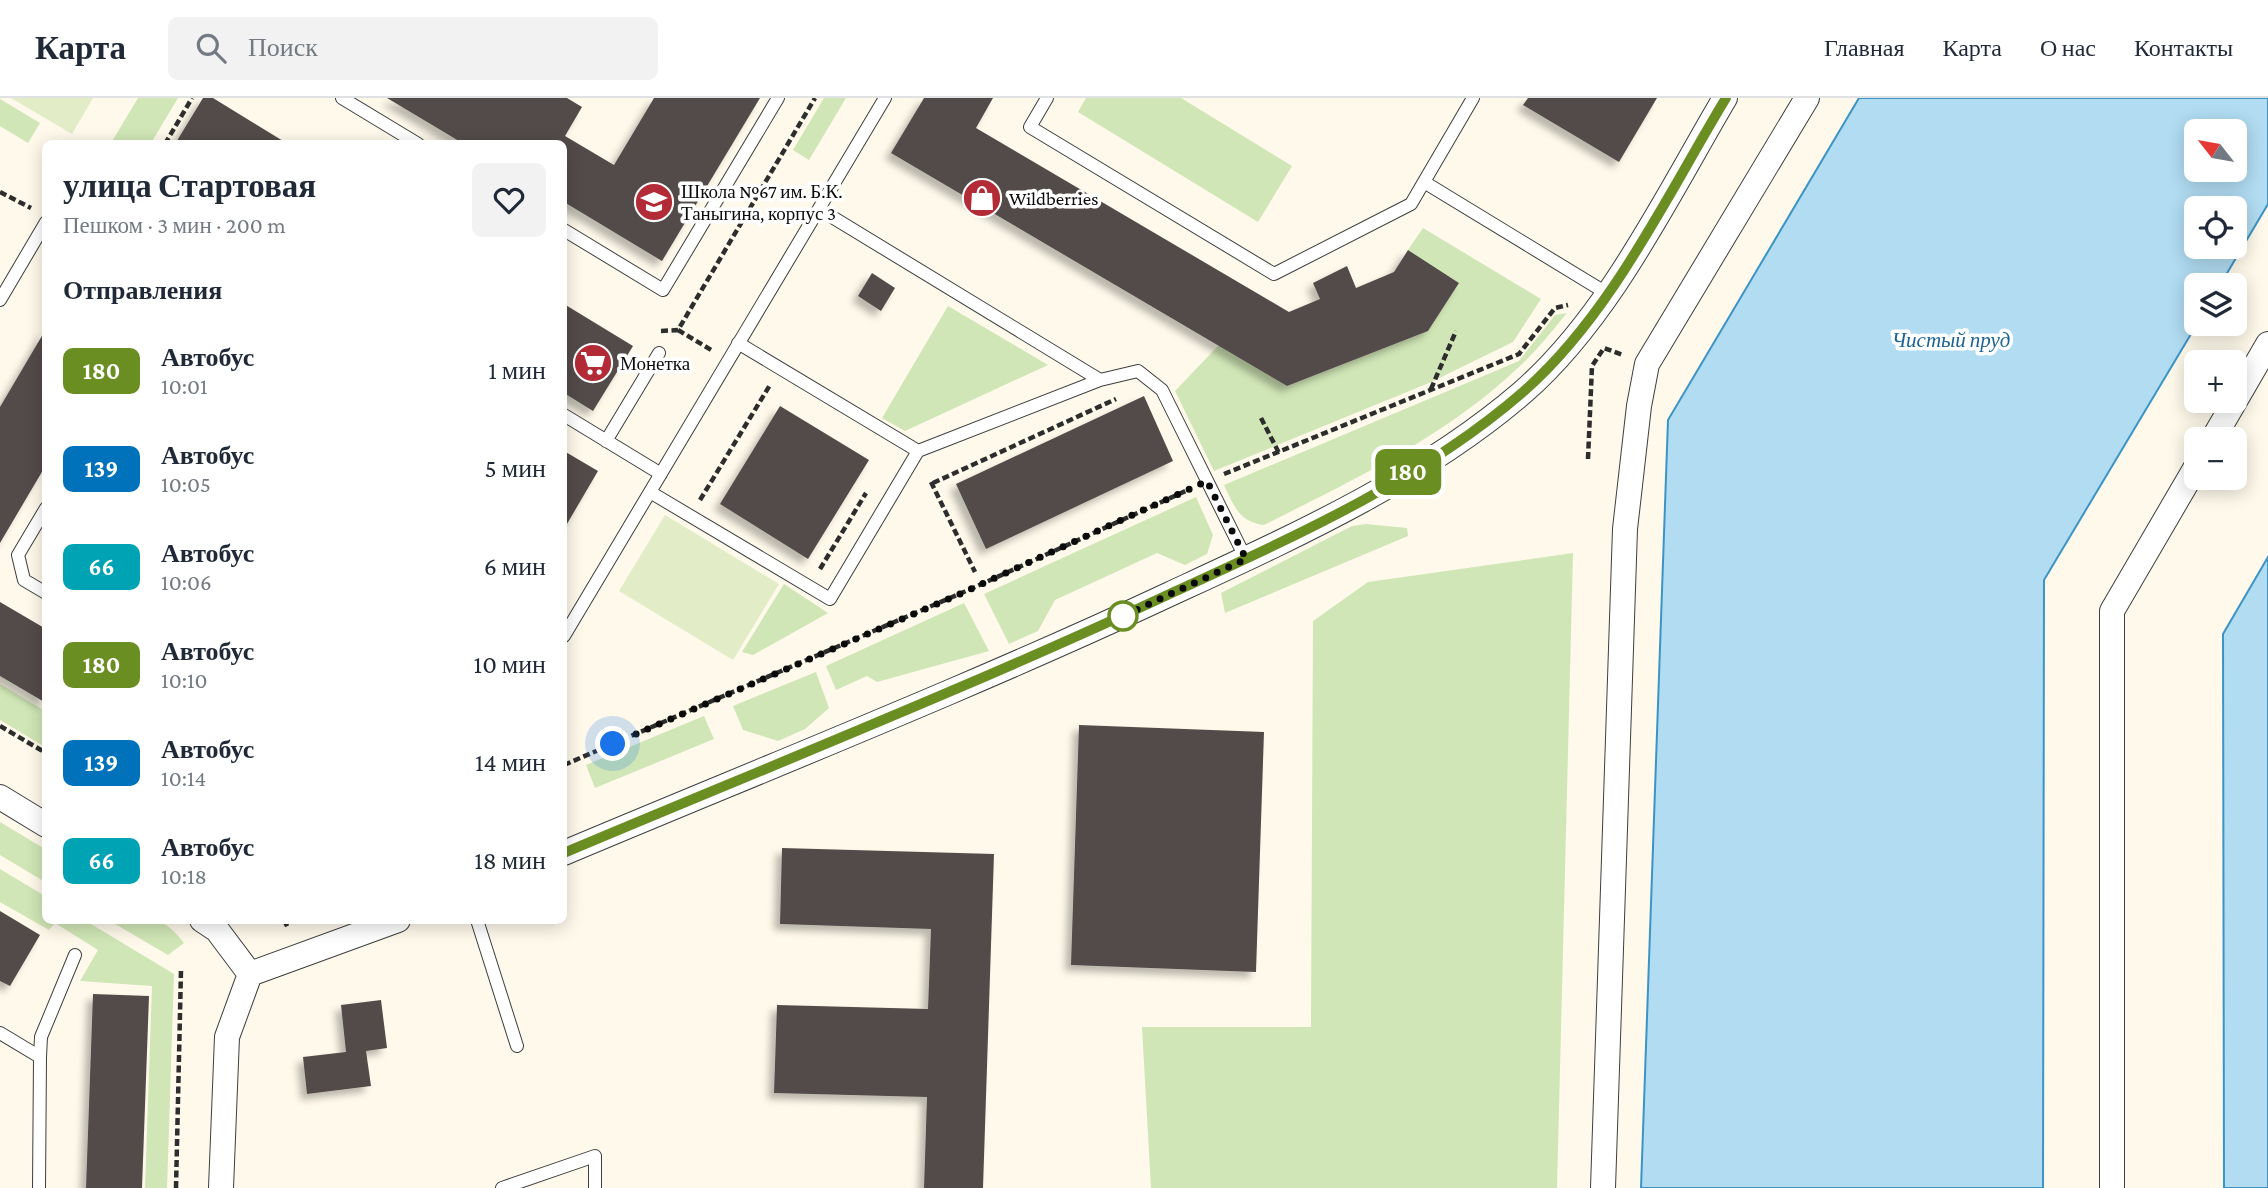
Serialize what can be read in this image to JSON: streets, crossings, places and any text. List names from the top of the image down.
{
  "water": ["Чистый пруд"],
  "places": {
    "shop": ["Wildberries"],
    "school or university": ["Школа №67 им. Б.К. Таныгина, корпус 3"],
    "supermarket": ["Монетка"]
  },
  "lines": ["bus line 180"],
  "north": "top left",
  "page": {
    "header": "Карта",
    "search": "Поиск",
    "nav": [
      "Главная",
      "Карта",
      "О нас",
      "Контакты"
    ],
    "on_map": "180",
    "map_buttons": ["+", "−"],
    "heading": [
      ["улица Стартовая", "Пешком · 3 мин · 200 m"],
      "Отправления"
    ],
    "list": [
      {
        "mark": "180",
        "name": "Автобус",
        "note": "10:01",
        "value": "1 мин"
      },
      {
        "mark": "139",
        "name": "Автобус",
        "note": "10:05",
        "value": "5 мин"
      },
      {
        "mark": "66",
        "name": "Автобус",
        "note": "10:06",
        "value": "6 мин"
      },
      {
        "mark": "180",
        "name": "Автобус",
        "note": "10:10",
        "value": "10 мин"
      },
      {
        "mark": "139",
        "name": "Автобус",
        "note": "10:14",
        "value": "14 мин"
      },
      {
        "mark": "66",
        "name": "Автобус",
        "note": "10:18",
        "value": "18 мин"
      }
    ]
  }
}
